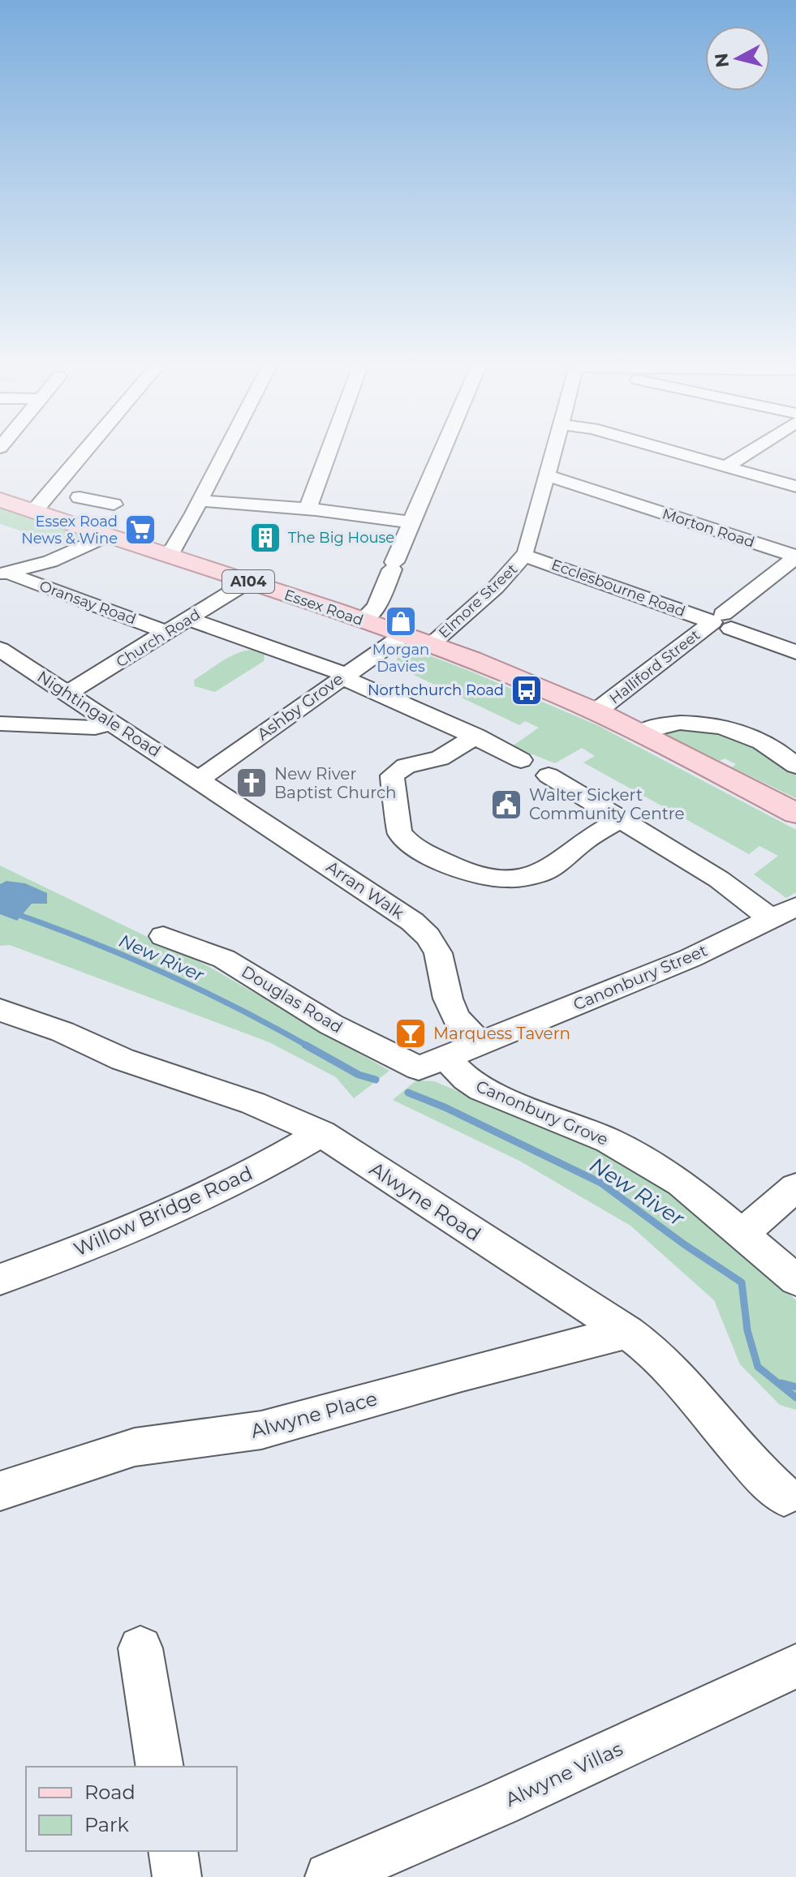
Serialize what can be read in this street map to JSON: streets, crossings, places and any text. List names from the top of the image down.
{
  "streets": {
    "main road": ["A104", "Essex Road"],
    "street": [
      "Morton Road",
      "Ecclesbourne Road",
      "Elmore Street",
      "Oransay Road",
      "Church Road",
      "Halliford Street",
      "Ashby Grove",
      "Nightingale Road",
      "Arran Walk",
      "Canonbury Street",
      "Douglas Road",
      "Canonbury Grove",
      "Alwyne Road",
      "Willow Bridge Road",
      "Alwyne Place",
      "Alwyne Villas"
    ]
  },
  "crossings": [
    ["Morton Road", "Elmore Street"],
    ["Morton Road", "Halliford Street"],
    ["Ecclesbourne Road", "Elmore Street"],
    ["Ecclesbourne Road", "Halliford Street"],
    ["Elmore Street", "Essex Road"],
    ["Oransay Road", "Church Road"],
    ["Essex Road", "Church Road"],
    ["Essex Road", "Halliford Street"],
    ["Essex Road", "Ashby Grove"],
    ["Church Road", "Nightingale Road"],
    ["Ashby Grove", "Nightingale Road"],
    ["Ashby Grove", "Arran Walk"],
    ["Nightingale Road", "Arran Walk"],
    ["Arran Walk", "Canonbury Street"],
    ["Canonbury Street", "Douglas Road"],
    ["Canonbury Street", "Canonbury Grove"],
    ["Douglas Road", "Canonbury Grove"],
    ["Alwyne Road", "Willow Bridge Road"],
    ["Alwyne Road", "Alwyne Place"]
  ],
  "water": ["New River"],
  "places": {
    "supermarket": ["Essex Road News & Wine"],
    "building": ["The Big House"],
    "shop": ["Morgan Davies"],
    "bus stop": ["Northchurch Road"],
    "church": ["New River Baptist Church"],
    "public building": ["Walter Sickert Community Centre"],
    "bar": ["Marquess Tavern"]
  },
  "legend": ["Road", "Park"],
  "north": "left"
}
